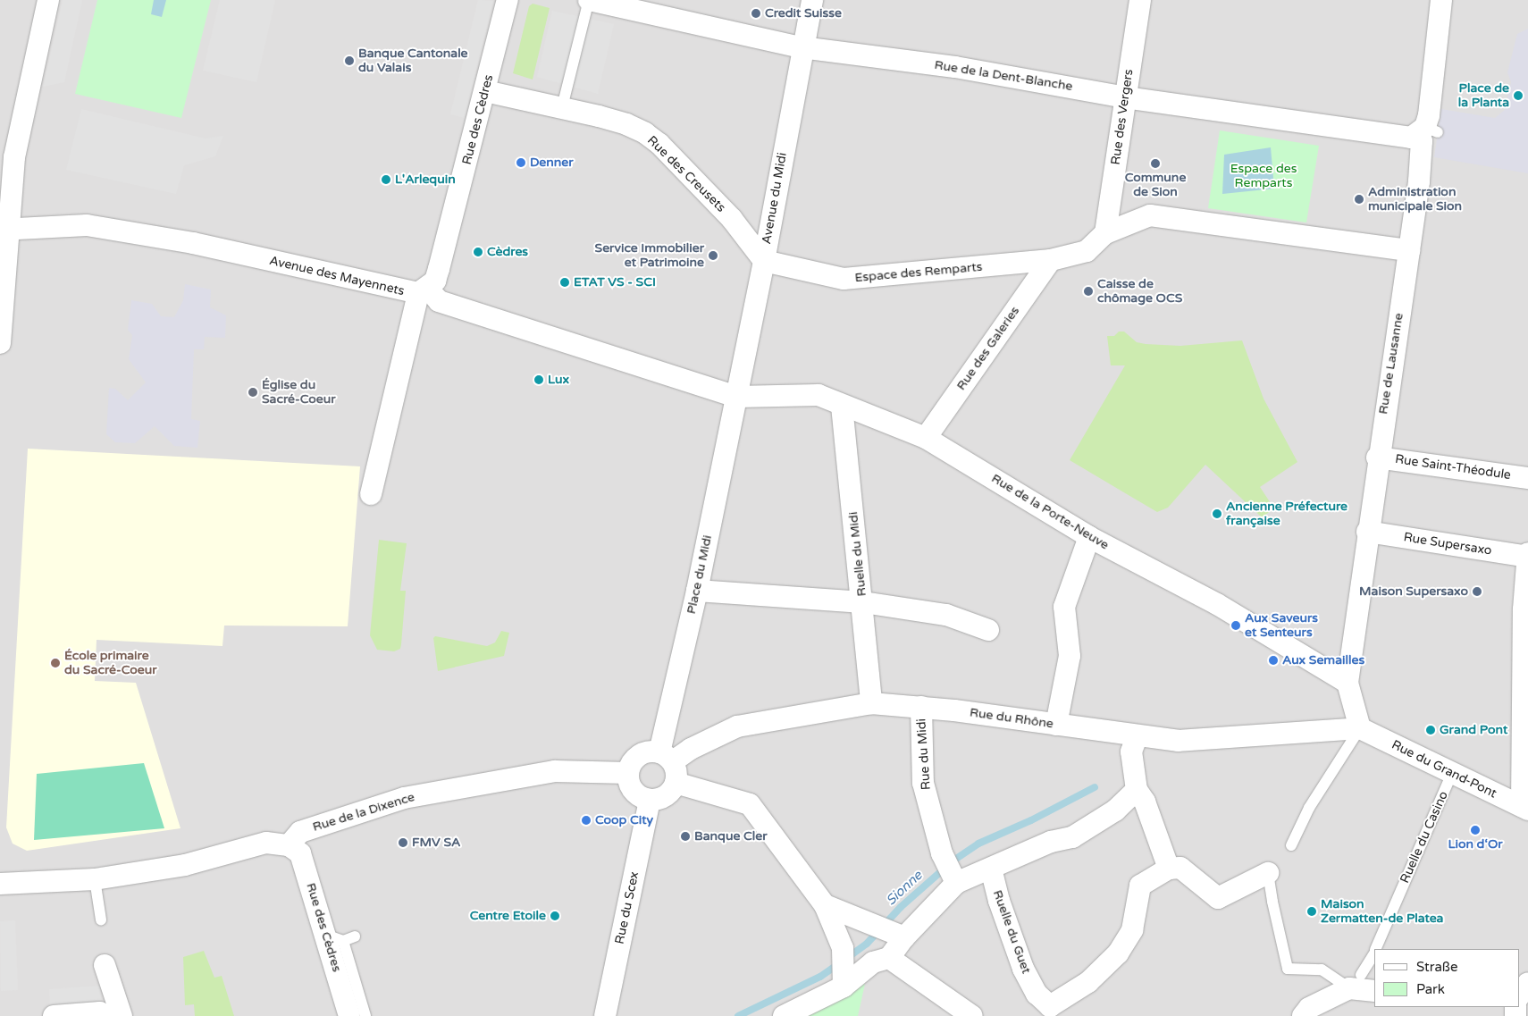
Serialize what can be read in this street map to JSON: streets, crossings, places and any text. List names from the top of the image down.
{
  "streets": {
    "street": [
      "Rue de la Dent-Blanche",
      "Rue des Vergers",
      "Rue des Cèdres",
      "Rue des Creusets",
      "Avenue du Midi",
      "Espace des Remparts",
      "Avenue des Mayennets",
      "Rue des Galeries",
      "Rue de Lausanne",
      "Rue Saint-Théodule",
      "Rue de la Porte-Neuve",
      "Rue Supersaxo",
      "Ruelle du Midi",
      "Place du Midi",
      "Rue du Rhône",
      "Rue du Midi",
      "Rue du Grand-Pont",
      "Rue de la Dixence",
      "Rue du Scex",
      "Ruelle du Guet"
    ],
    "lane": ["Ruelle du Casino"]
  },
  "crossings": [
    ["Rue de la Dent-Blanche", "Rue des Vergers"],
    ["Rue de la Dent-Blanche", "Avenue du Midi"],
    ["Rue de la Dent-Blanche", "Rue de Lausanne"],
    ["Rue des Vergers", "Espace des Remparts"],
    ["Rue des Cèdres", "Rue des Creusets"],
    ["Rue des Cèdres", "Avenue des Mayennets"],
    ["Rue des Cèdres", "Rue de la Dixence"],
    ["Rue des Creusets", "Avenue du Midi"],
    ["Rue des Creusets", "Espace des Remparts"],
    ["Avenue du Midi", "Espace des Remparts"],
    ["Avenue du Midi", "Avenue des Mayennets"],
    ["Avenue du Midi", "Rue de la Porte-Neuve"],
    ["Avenue du Midi", "Place du Midi"],
    ["Espace des Remparts", "Rue des Galeries"],
    ["Espace des Remparts", "Rue de Lausanne"],
    ["Avenue des Mayennets", "Rue de la Porte-Neuve"],
    ["Avenue des Mayennets", "Place du Midi"],
    ["Rue des Galeries", "Rue de la Porte-Neuve"],
    ["Rue de Lausanne", "Rue Saint-Théodule"],
    ["Rue de Lausanne", "Rue de la Porte-Neuve"],
    ["Rue de Lausanne", "Rue Supersaxo"],
    ["Rue de Lausanne", "Rue du Rhône"],
    ["Rue de Lausanne", "Rue du Grand-Pont"],
    ["Rue de la Porte-Neuve", "Ruelle du Midi"],
    ["Rue de la Porte-Neuve", "Place du Midi"],
    ["Ruelle du Midi", "Rue du Rhône"],
    ["Place du Midi", "Rue du Rhône"],
    ["Place du Midi", "Rue de la Dixence"],
    ["Place du Midi", "Rue du Scex"],
    ["Rue du Rhône", "Rue du Midi"],
    ["Rue du Rhône", "Rue du Grand-Pont"],
    ["Rue du Rhône", "Rue de la Dixence"],
    ["Rue du Rhône", "Rue du Scex"],
    ["Rue du Grand-Pont", "Ruelle du Casino"],
    ["Rue de la Dixence", "Rue du Scex"]
  ],
  "water": ["Sionne"],
  "parks": ["Espace des Remparts"],
  "places": [
    "Credit Suisse",
    "Banque Cantonale du Valais",
    "Place de la Planta",
    "Denner",
    "Commune de Sion",
    "L'Arlequin",
    "Administration municipale Sion",
    "Cèdres",
    "Service Immobilier et Patrimoine",
    "ETAT VS - SCI",
    "Caisse de chômage OCS",
    "Lux",
    "Église du Sacré-Coeur",
    "Ancienne Préfecture française",
    "Maison Supersaxo",
    "Aux Saveurs et Senteurs",
    "Aux Semailles",
    "École primaire du Sacré-Coeur",
    "Grand Pont",
    "Coop City",
    "Lion d‘Or",
    "Banque Cler",
    "FMV SA",
    "Maison Zermatten-de Platea",
    "Centre Etoile"
  ],
  "legend": ["Straße", "Park"]
}
